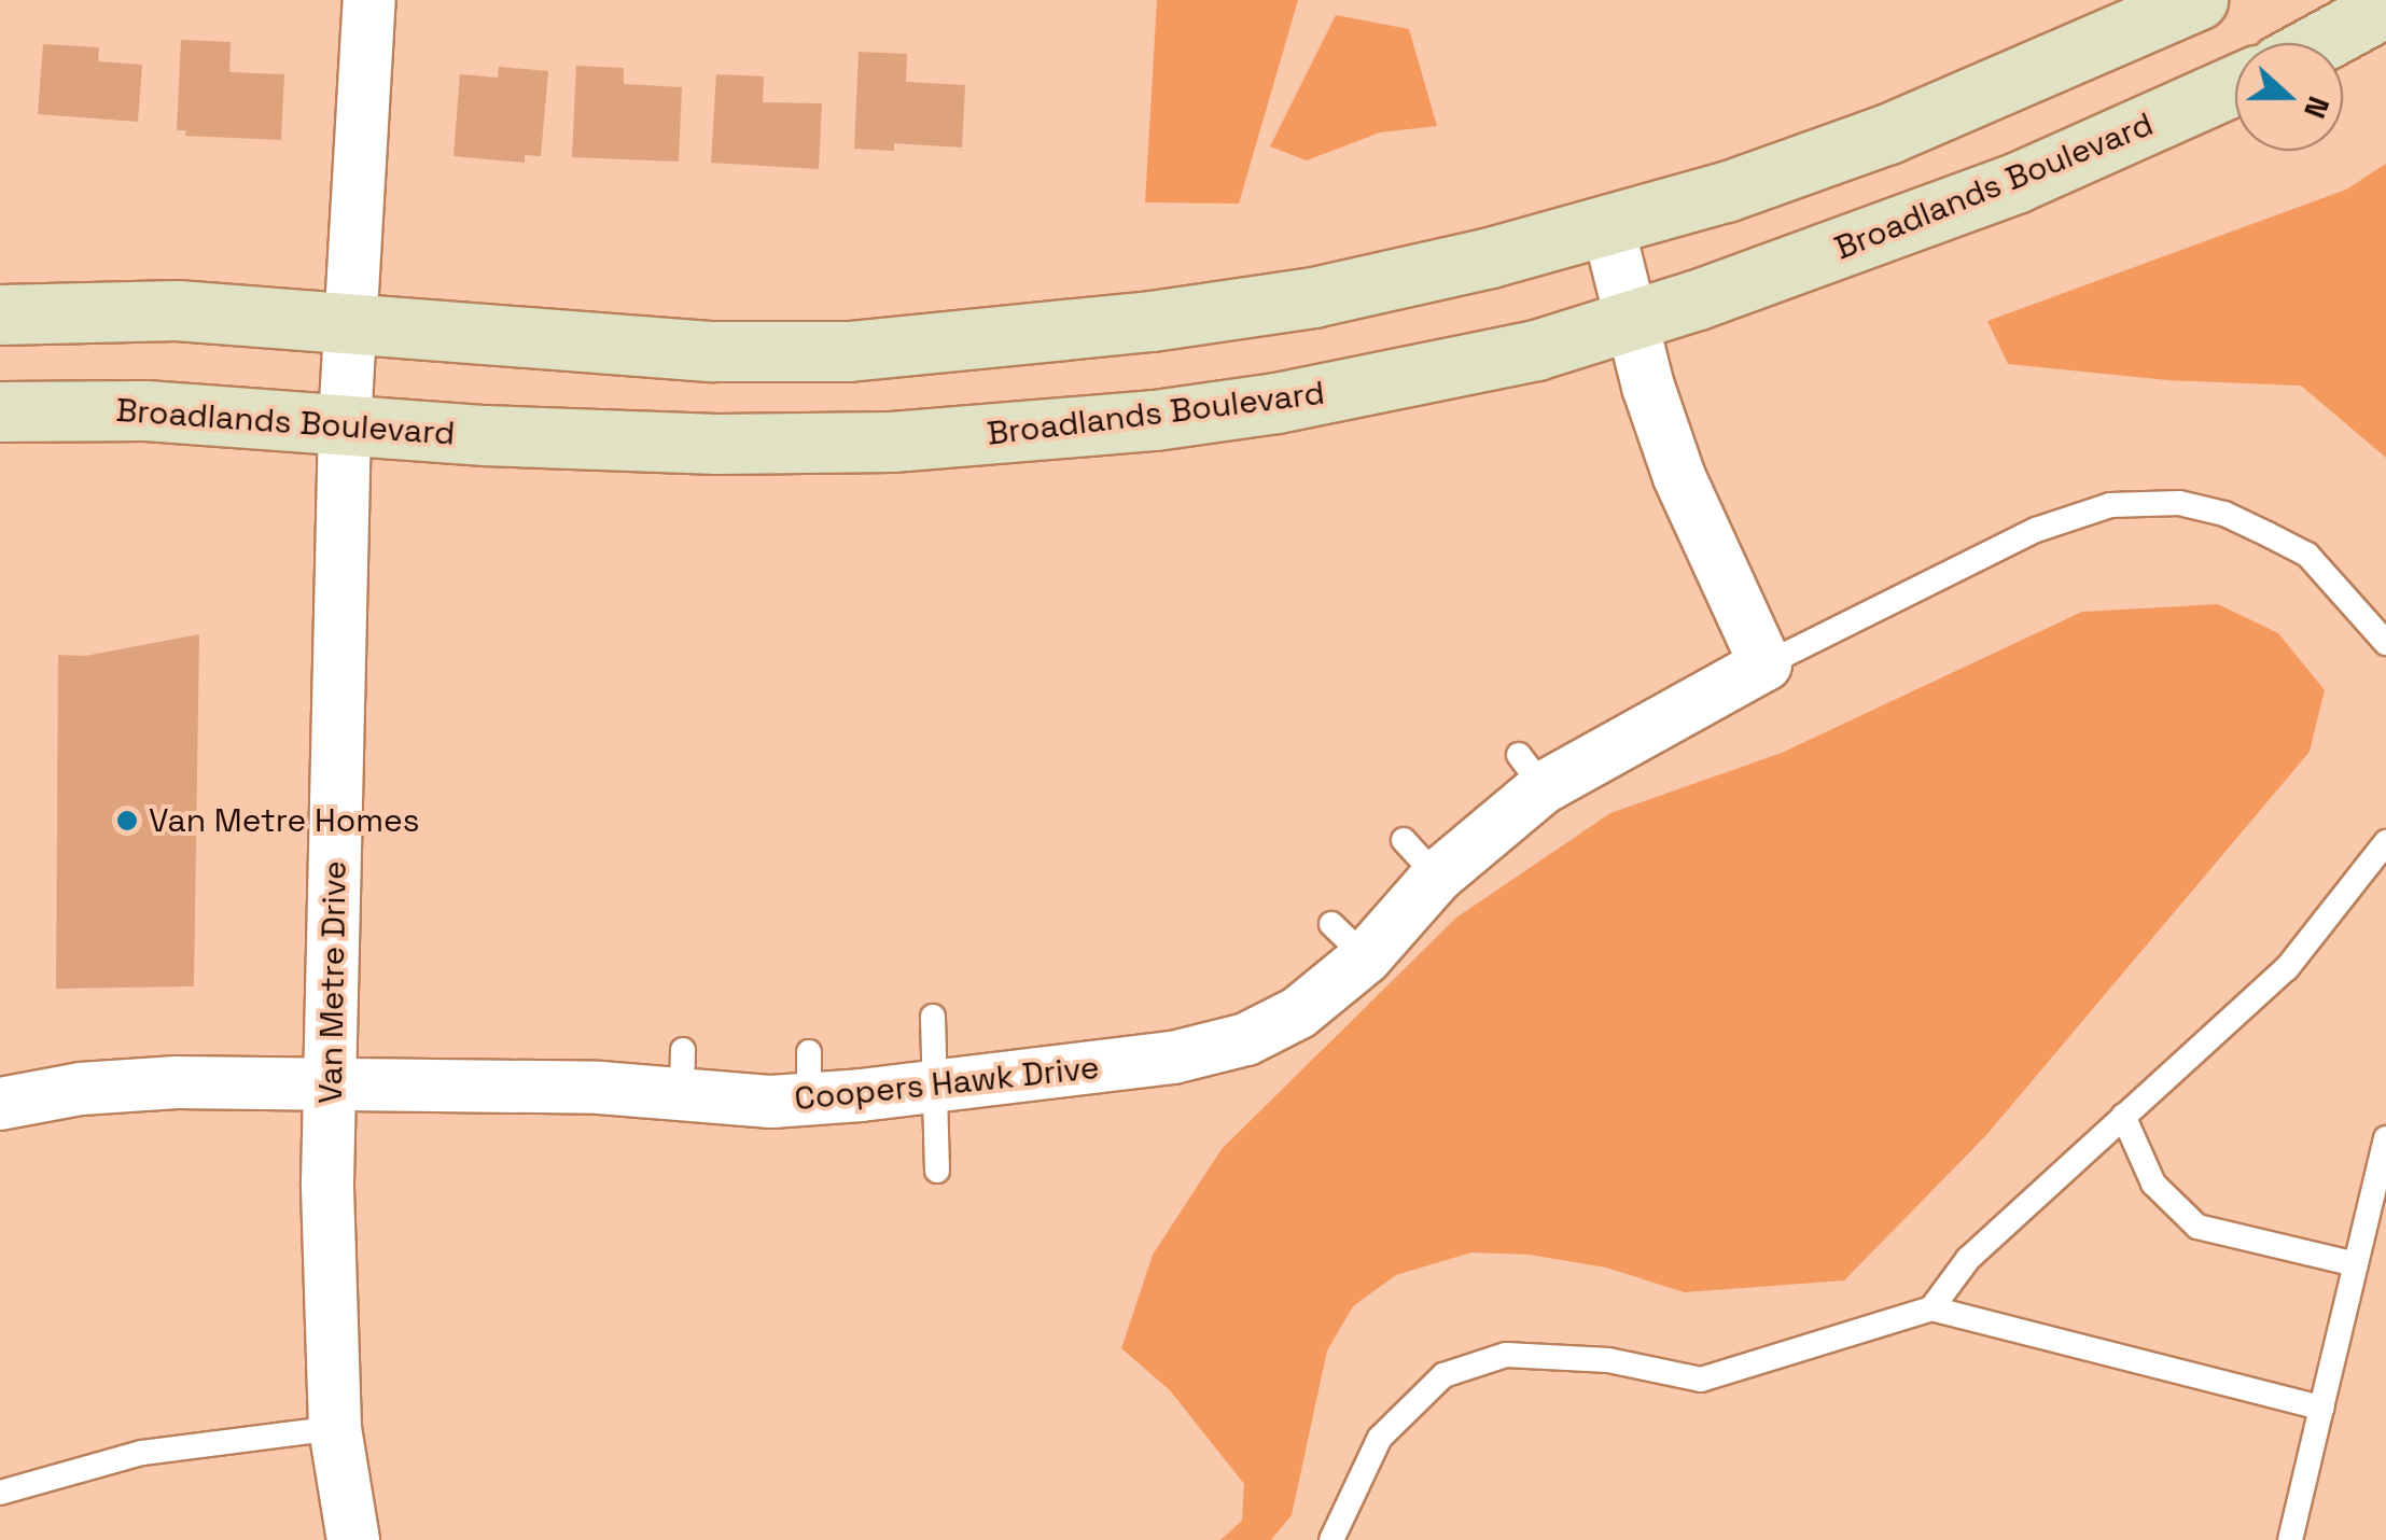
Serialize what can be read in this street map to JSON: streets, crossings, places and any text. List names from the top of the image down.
{
  "streets": {
    "main road": ["Broadlands Boulevard"],
    "street": ["Van Metre Drive", "Coopers Hawk Drive"]
  },
  "crossings": [
    ["Broadlands Boulevard", "Van Metre Drive"],
    ["Van Metre Drive", "Coopers Hawk Drive"]
  ],
  "places": ["Van Metre Homes"],
  "north": "right"
}
